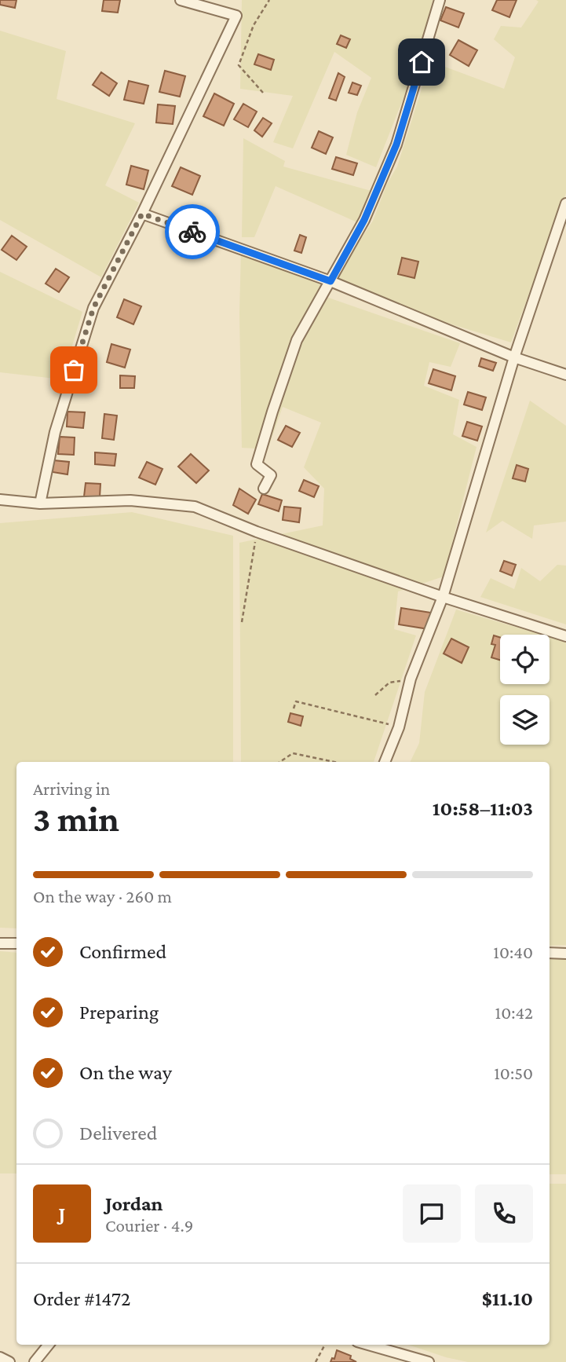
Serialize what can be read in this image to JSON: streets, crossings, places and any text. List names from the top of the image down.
{
  "page": {
    "heading": ["3 min", "Arriving in", "10:58–11:03"],
    "panel": [
      "Jordan",
      "Courier · 4.9",
      "Order #1472",
      "$11.10"
    ],
    "bar": "On the way · 260 m",
    "list": [
      ["Confirmed", "10:40"],
      ["Preparing", "10:42"],
      ["On the way", "10:50"],
      "Delivered"
    ],
    "round": "J"
  }
}
